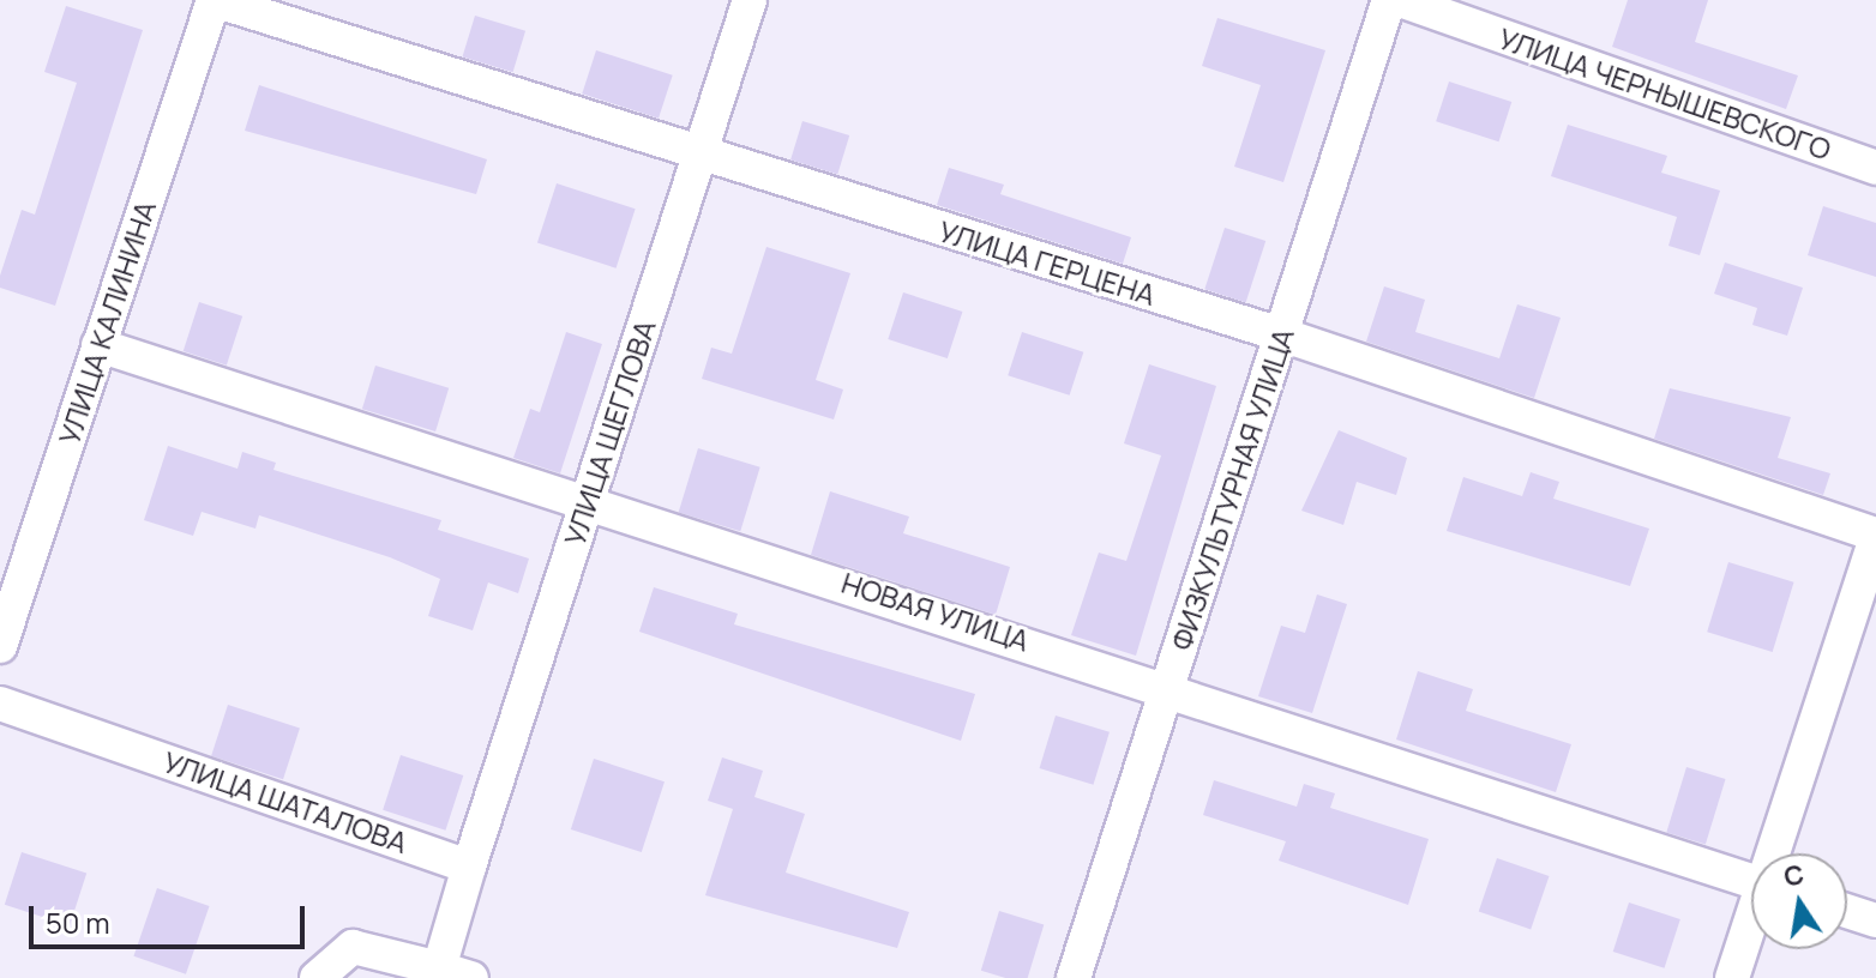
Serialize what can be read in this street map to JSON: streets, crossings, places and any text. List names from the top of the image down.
{
  "streets": {
    "street": [
      "УЛИЦА ЧЕРНЫШЕВСКОГО",
      "УЛИЦА ГЕРЦЕНА",
      "УЛИЦА КАЛИНИНА",
      "УЛИЦА ЩЕГЛОВА",
      "ФИЗКУЛЬТУРНАЯ УЛИЦА",
      "НОВАЯ УЛИЦА",
      "УЛИЦА ШАТАЛОВА"
    ]
  },
  "crossings": [
    ["УЛИЦА ГЕРЦЕНА", "УЛИЦА КАЛИНИНА"],
    ["УЛИЦА ГЕРЦЕНА", "УЛИЦА ЩЕГЛОВА"],
    ["УЛИЦА ГЕРЦЕНА", "ФИЗКУЛЬТУРНАЯ УЛИЦА"],
    ["УЛИЦА КАЛИНИНА", "НОВАЯ УЛИЦА"],
    ["УЛИЦА ЩЕГЛОВА", "НОВАЯ УЛИЦА"],
    ["УЛИЦА ЩЕГЛОВА", "УЛИЦА ШАТАЛОВА"],
    ["ФИЗКУЛЬТУРНАЯ УЛИЦА", "НОВАЯ УЛИЦА"]
  ],
  "scale_bar": "50 m",
  "north": "top"
}
